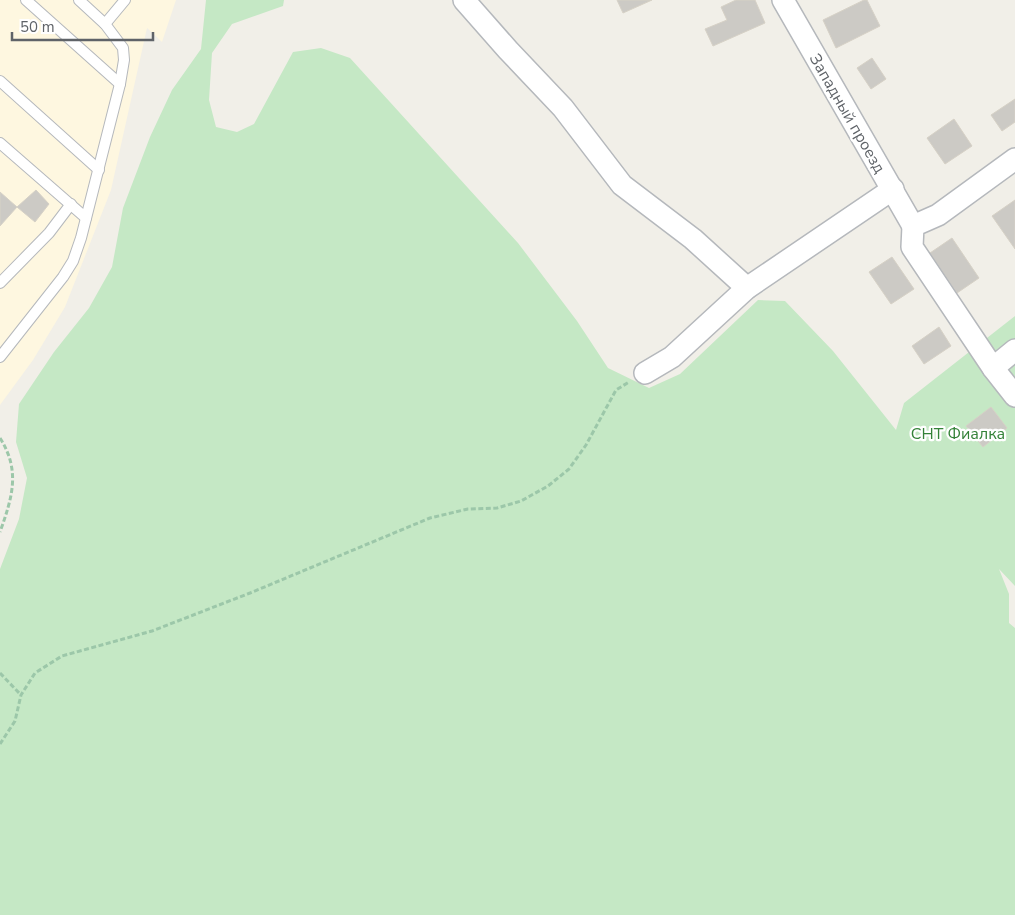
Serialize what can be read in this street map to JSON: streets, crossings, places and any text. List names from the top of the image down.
{
  "streets": {
    "street": ["Западный проезд"]
  },
  "parks": ["СНТ Фиалка"],
  "scale_bar": "50 m"
}
